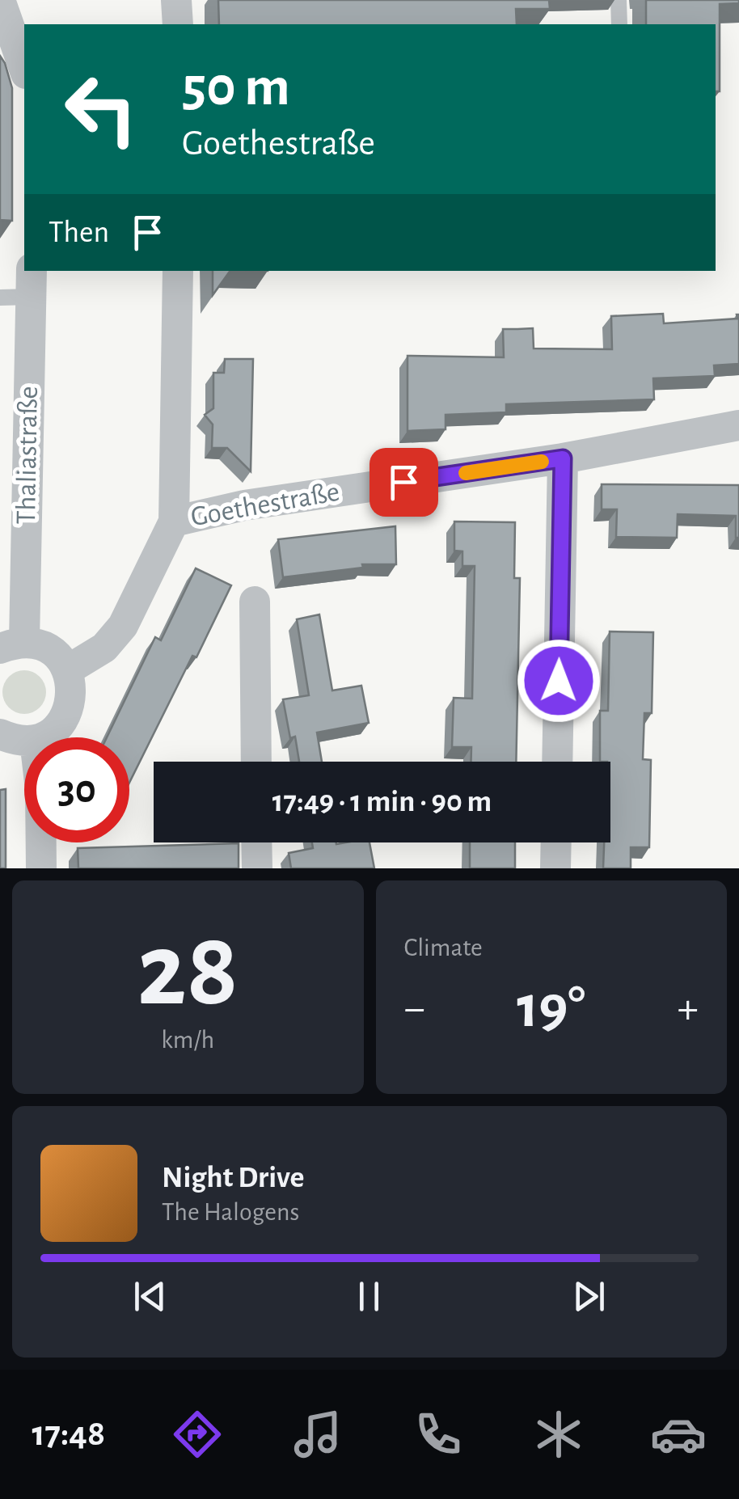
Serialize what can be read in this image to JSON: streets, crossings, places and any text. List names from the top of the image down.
{
  "streets": {
    "street": ["Thaliastraße", "Goethestraße"]
  },
  "page": {
    "turn": ["50 m", "Goethestraße"],
    "then": "Then",
    "limit": "30",
    "trip": "17:49 · 1 min · 90 m",
    "tile": [
      ["28", "km/h"],
      "Climate"
    ],
    "heat": ["−", "19°", "+"],
    "song": ["Night Drive", "The Halogens"],
    "tabs": "17:48"
  }
}
